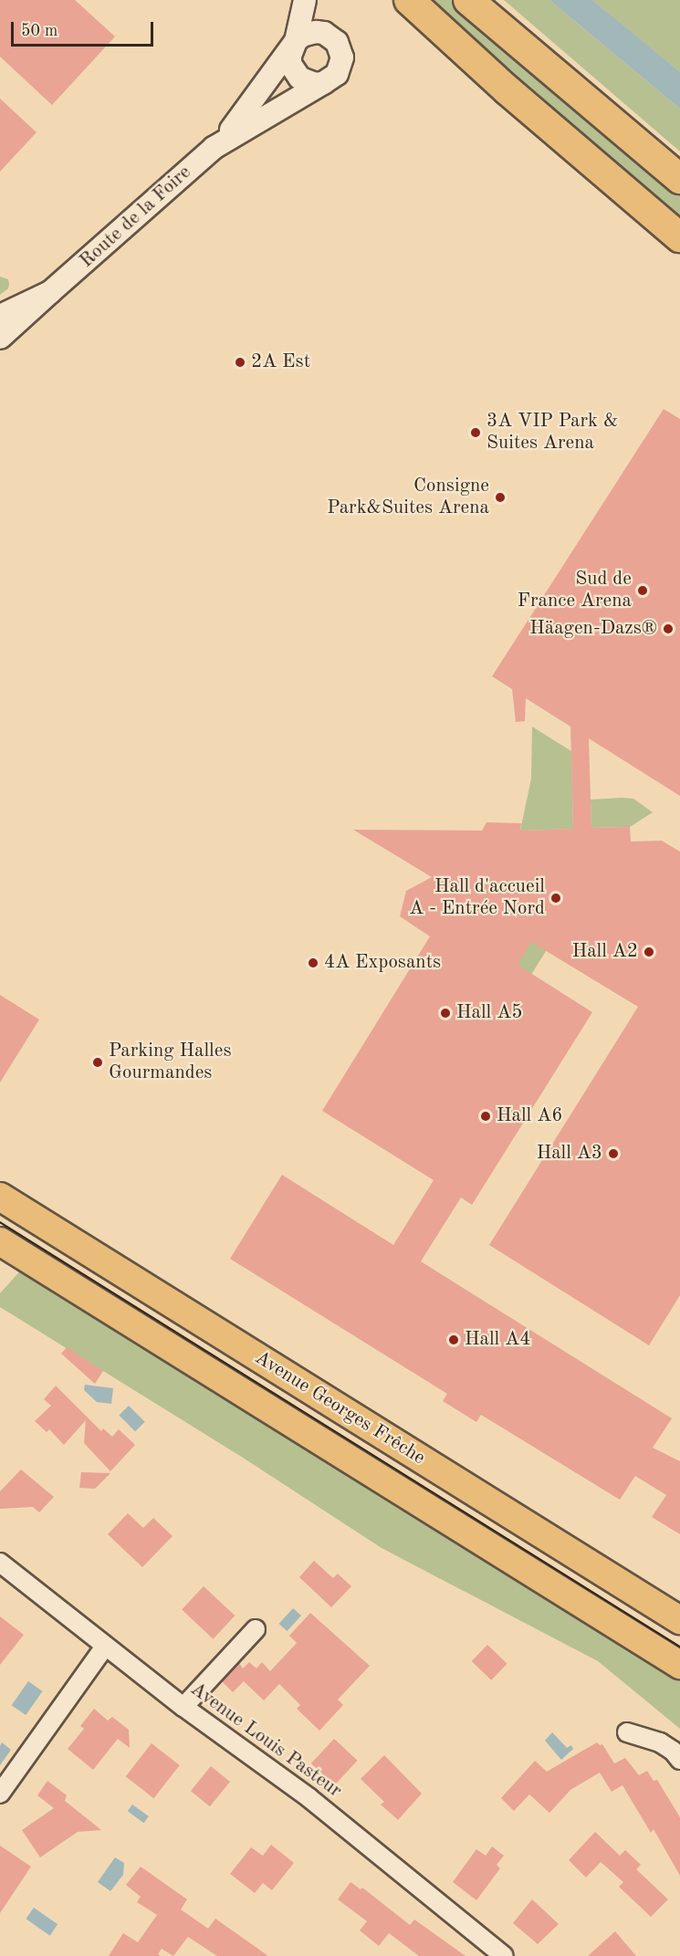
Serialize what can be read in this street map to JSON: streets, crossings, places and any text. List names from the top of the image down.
{
  "streets": {
    "main road": ["Avenue Georges Frêche"],
    "street": ["Route de la Foire", "Avenue Louis Pasteur"]
  },
  "places": [
    "2A Est",
    "3A VIP Park & Suites Arena",
    "Consigne Park&Suites Arena",
    "Sud de France Arena",
    "Häagen-Dazs®",
    "Hall d'accueil A - Entrée Nord",
    "Hall A2",
    "4A Exposants",
    "Hall A5",
    "Parking Halles Gourmandes",
    "Hall A6",
    "Hall A3",
    "Hall A4"
  ],
  "scale_bar": "50 m"
}
